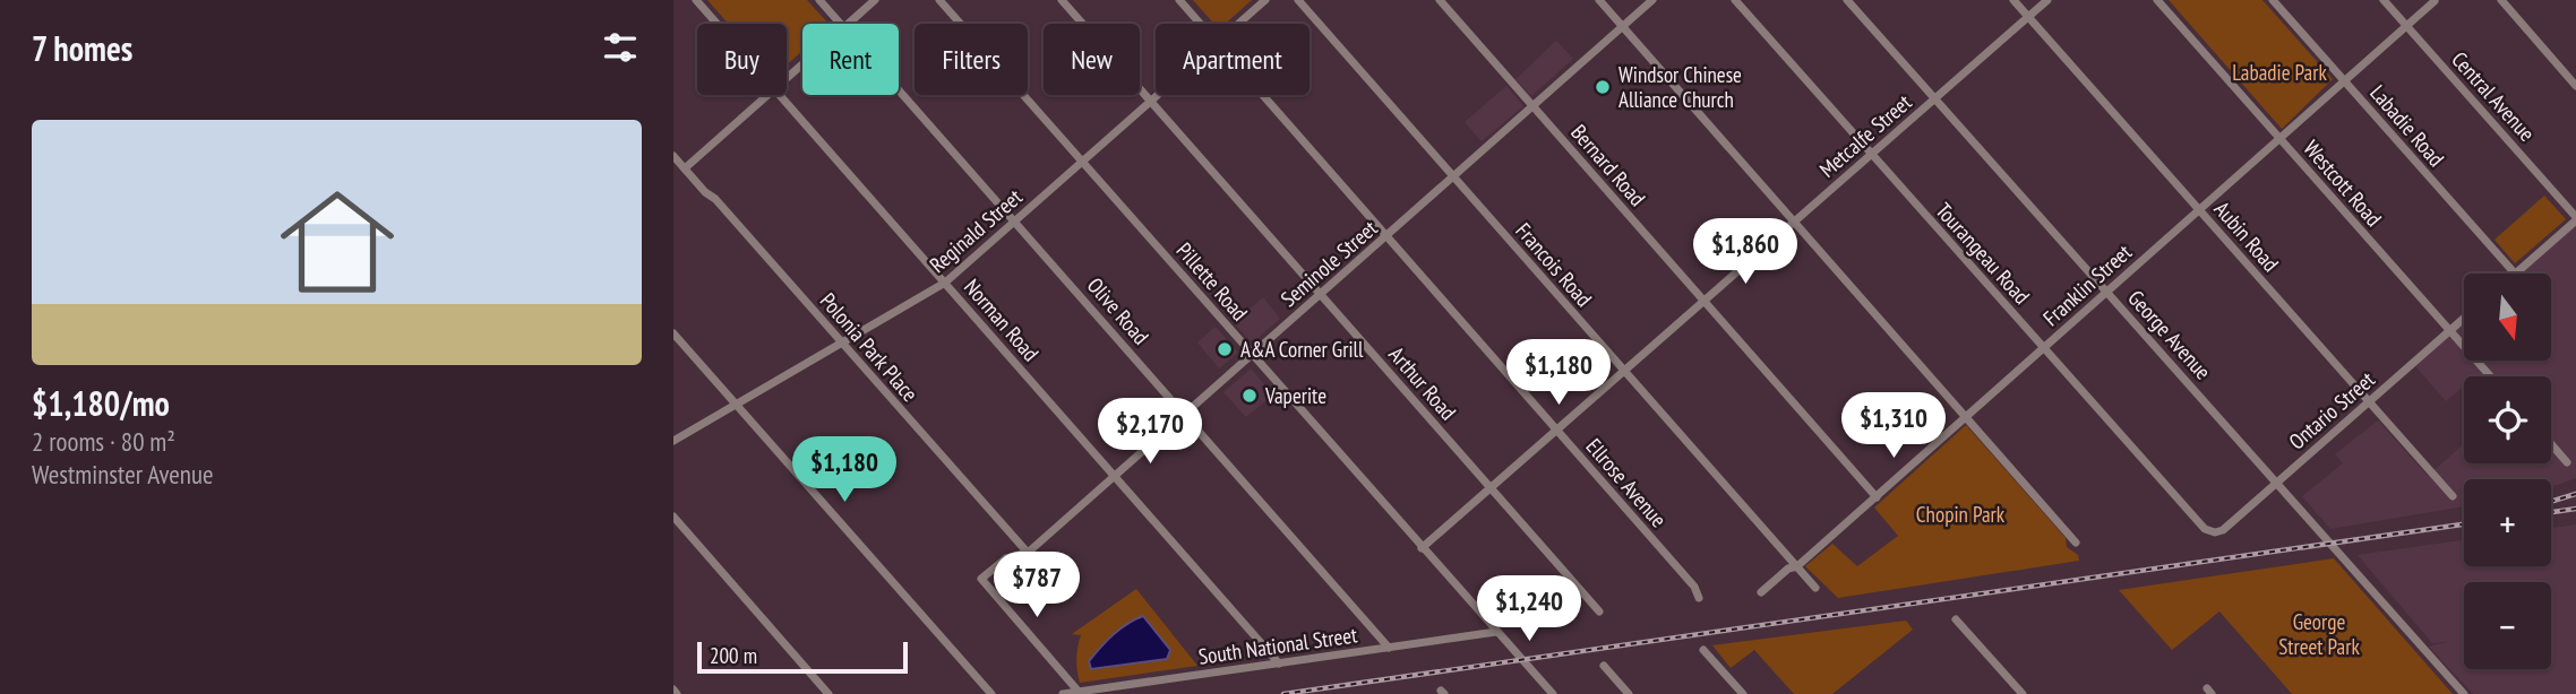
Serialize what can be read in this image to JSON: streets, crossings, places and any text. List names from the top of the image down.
{
  "streets": {
    "street": [
      "Central Avenue",
      "Labadie Road",
      "Metcalfe Street",
      "Bernard Road",
      "Westcott Road",
      "Reginald Street",
      "Aubin Road",
      "Tourangeau Road",
      "Seminole Street",
      "Francois Road",
      "Pillette Road",
      "Franklin Street",
      "Olive Road",
      "Norman Road",
      "George Avenue",
      "Polonia Park Place",
      "Arthur Road",
      "Ontario Street",
      "Ellrose Avenue",
      "South National Street"
    ]
  },
  "crossings": [
    ["Central Avenue", "Franklin Street"],
    ["Labadie Road", "Franklin Street"],
    ["Metcalfe Street", "Bernard Road"],
    ["Metcalfe Street", "Aubin Road"],
    ["Metcalfe Street", "Tourangeau Road"],
    ["Metcalfe Street", "Francois Road"],
    ["Metcalfe Street", "Pillette Road"],
    ["Metcalfe Street", "George Avenue"],
    ["Metcalfe Street", "Arthur Road"],
    ["Metcalfe Street", "Ellrose Avenue"],
    ["Bernard Road", "Seminole Street"],
    ["Bernard Road", "Franklin Street"],
    ["Westcott Road", "Franklin Street"],
    ["Westcott Road", "Ontario Street"],
    ["Reginald Street", "Pillette Road"],
    ["Reginald Street", "Olive Road"],
    ["Reginald Street", "Norman Road"],
    ["Reginald Street", "Polonia Park Place"],
    ["Reginald Street", "Arthur Road"],
    ["Aubin Road", "Franklin Street"],
    ["Aubin Road", "Ontario Street"],
    ["Tourangeau Road", "Franklin Street"],
    ["Tourangeau Road", "Ontario Street"],
    ["Seminole Street", "Francois Road"],
    ["Seminole Street", "Pillette Road"],
    ["Seminole Street", "Olive Road"],
    ["Seminole Street", "Norman Road"],
    ["Seminole Street", "Polonia Park Place"],
    ["Seminole Street", "Arthur Road"],
    ["Seminole Street", "Ellrose Avenue"],
    ["Francois Road", "Franklin Street"],
    ["Pillette Road", "South National Street"],
    ["Franklin Street", "George Avenue"],
    ["Olive Road", "South National Street"],
    ["Norman Road", "South National Street"],
    ["George Avenue", "Ontario Street"]
  ],
  "parks": ["Labadie Park", "Chopin Park", "George Street Park"],
  "places": ["Windsor Chinese Alliance Church", "A&A Corner Grill", "Vaperite"],
  "scale_bar": "200 m",
  "north": "bottom",
  "page": {
    "heading": "7 homes",
    "chip": [
      "Buy",
      "Rent",
      "Filters",
      "New",
      "Apartment"
    ],
    "list": [
      {
        "name": "$1,180/mo",
        "note": "2 rooms · 80 m² · Westminster Avenue"
      }
    ],
    "price": [
      "$1,860",
      "$1,180",
      "$1,310",
      "$2,170",
      "$1,180",
      "$787",
      "$1,240"
    ],
    "map_buttons": ["+", "−"],
    "scale": "200 m"
  }
}
